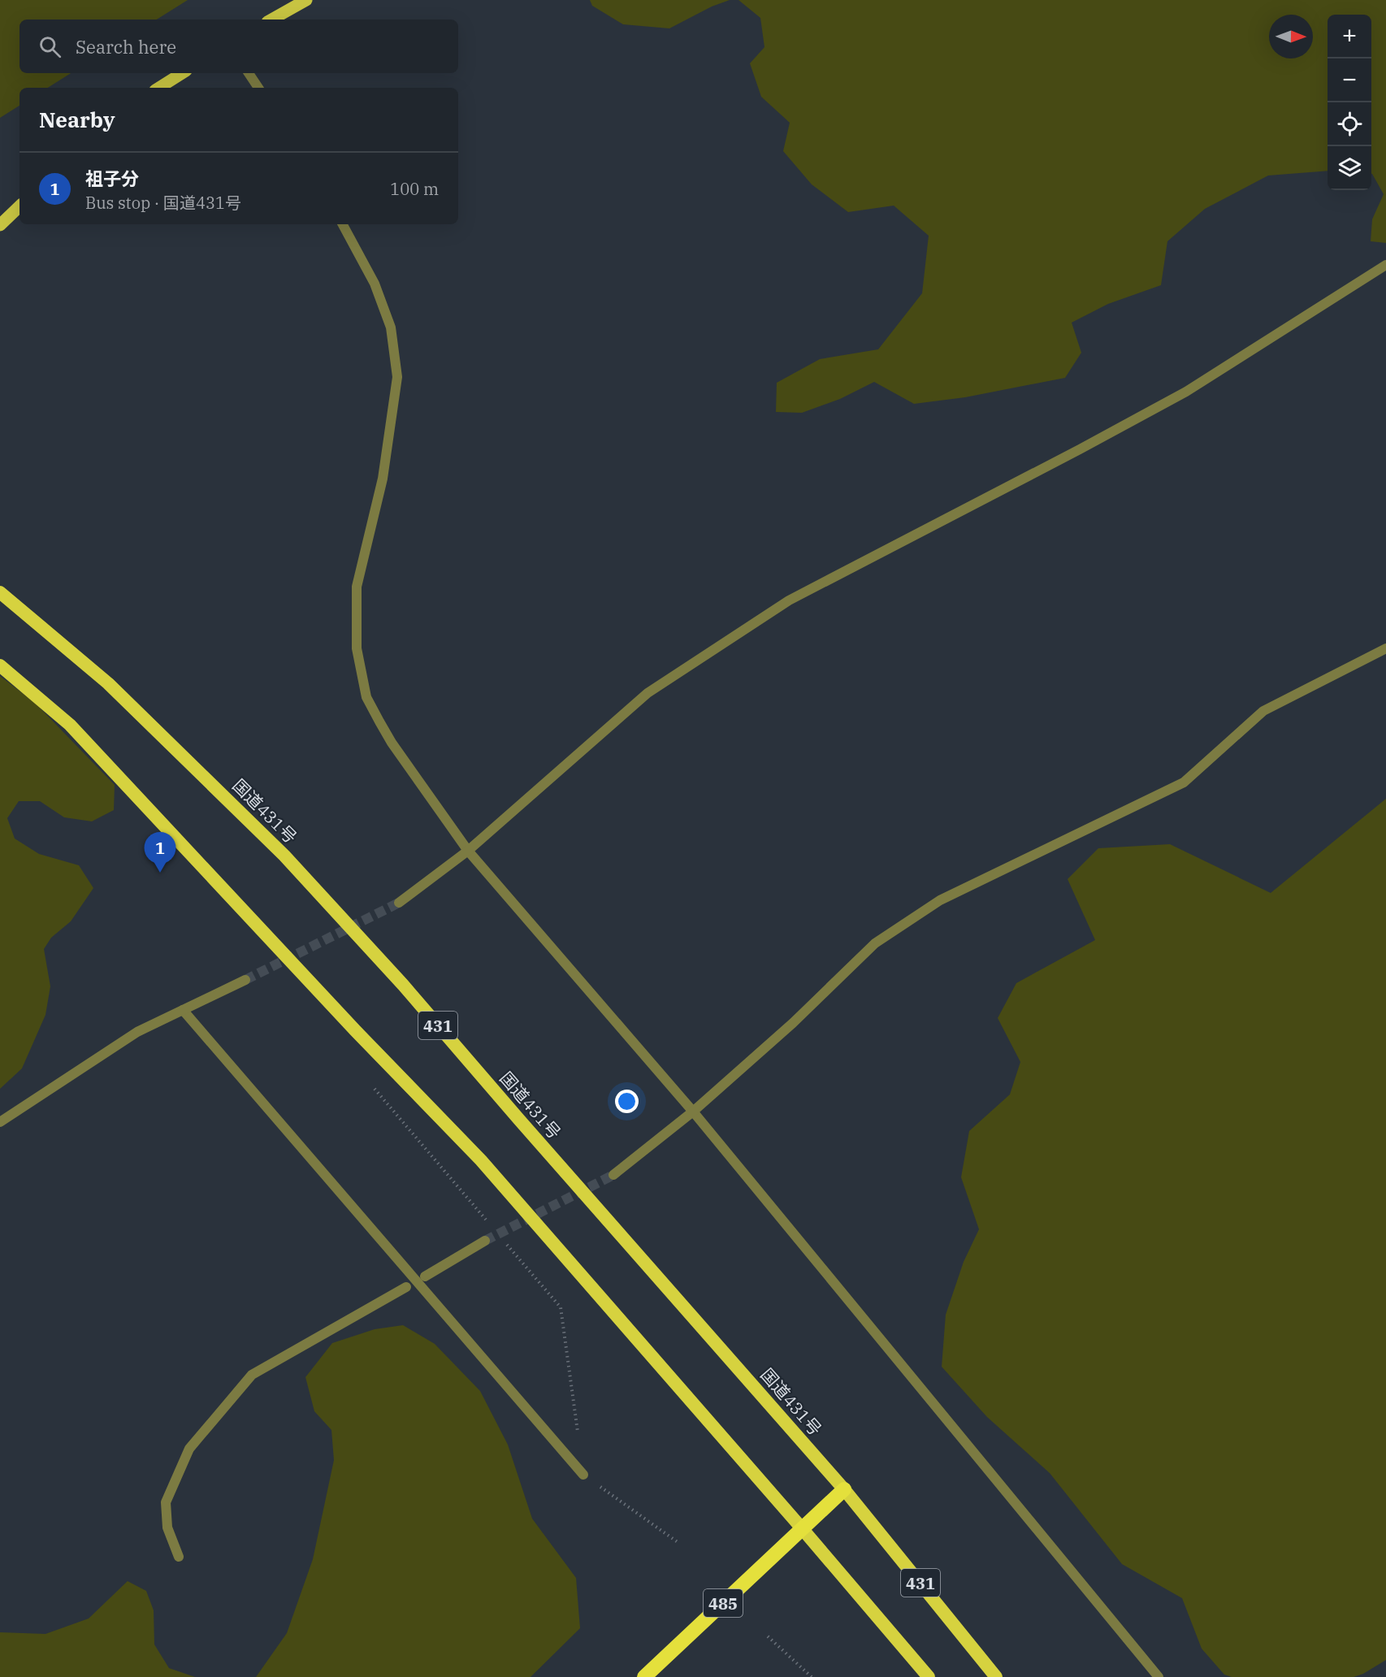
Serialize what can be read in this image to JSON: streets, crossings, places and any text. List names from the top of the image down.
{
  "streets": {
    "highway": ["国道431号", "431", "485"]
  },
  "crossings": [
    ["国道431号", "485"]
  ],
  "north": "right",
  "page": {
    "map_buttons": ["+", "−"],
    "search": "Search here",
    "heading": "Nearby",
    "list": [
      {
        "mark": "1",
        "name": "祖子分",
        "note": "Bus stop · 国道431号",
        "value": "100 m"
      }
    ],
    "pins": "1"
  }
}
